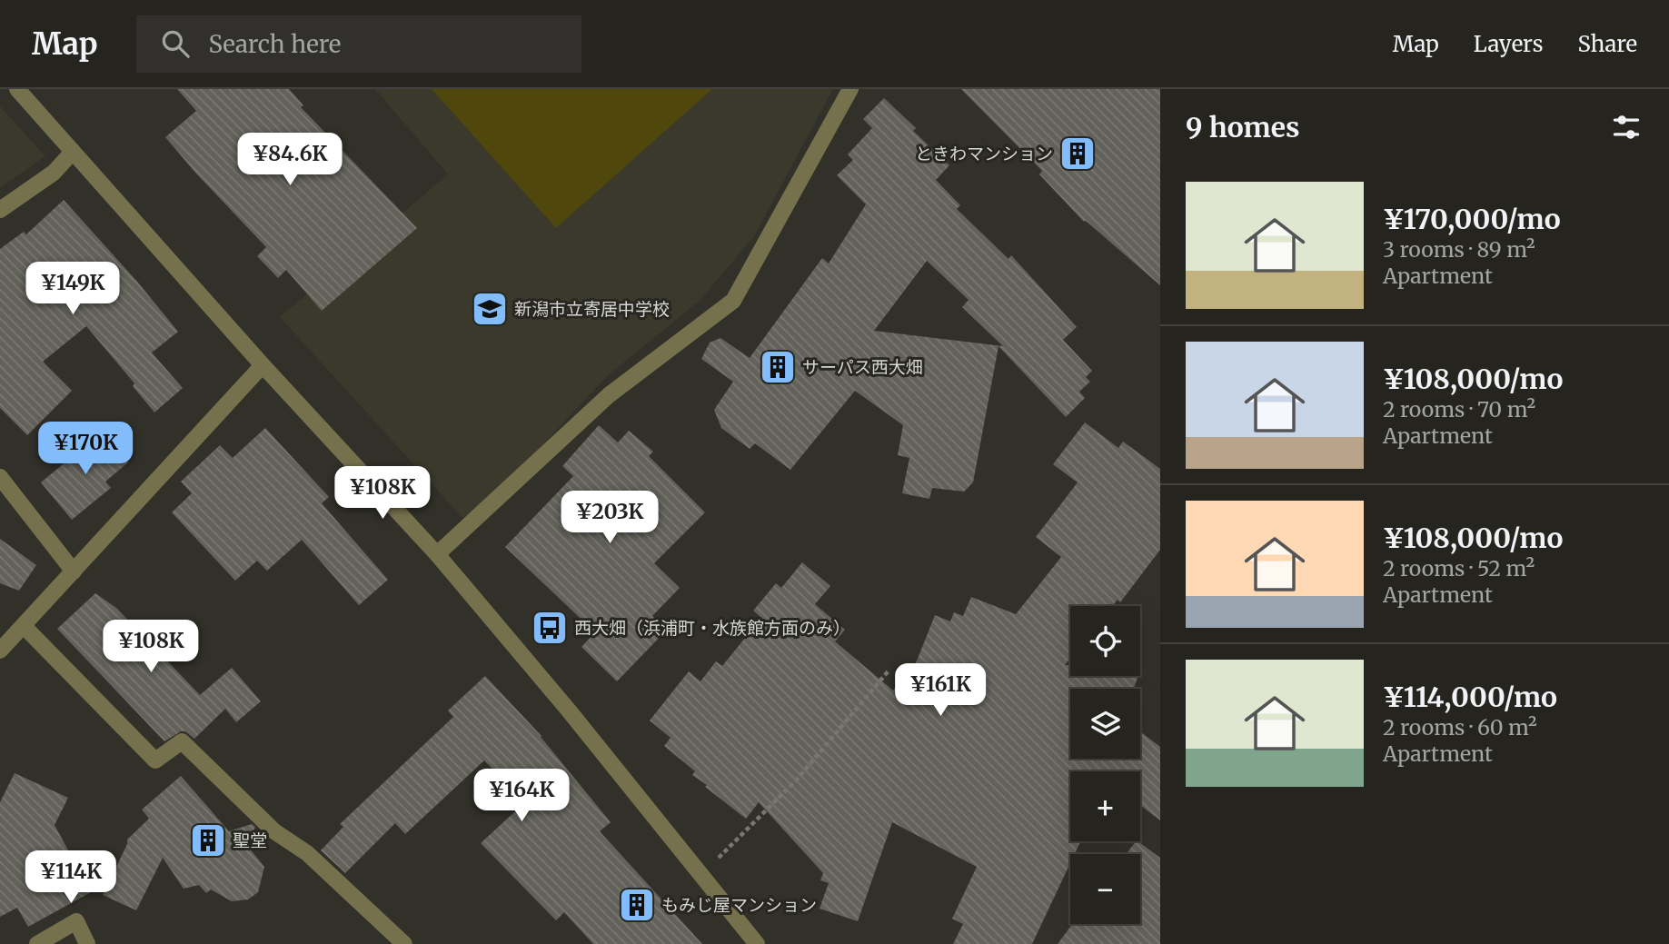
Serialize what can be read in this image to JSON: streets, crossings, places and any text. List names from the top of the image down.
{
  "places": {
    "building": [
      "ときわマンション",
      "サーパス西大畑",
      "聖堂",
      "もみじ屋マンション"
    ],
    "school or university": ["新潟市立寄居中学校"],
    "bus stop": ["西大畑（浜浦町・水族館方面のみ）"]
  },
  "page": {
    "header": "Map",
    "search": "Search here",
    "nav": ["Map", "Layers", "Share"],
    "heading": "9 homes",
    "price": [
      "¥84.6K",
      "¥149K",
      "¥170K",
      "¥108K",
      "¥203K",
      "¥108K",
      "¥161K",
      "¥164K",
      "¥114K"
    ],
    "list": [
      {
        "name": "¥170,000/mo",
        "note": "3 rooms · 89 m² · Apartment"
      },
      {
        "name": "¥108,000/mo",
        "note": "2 rooms · 70 m² · Apartment"
      },
      {
        "name": "¥108,000/mo",
        "note": "2 rooms · 52 m² · Apartment"
      },
      {
        "name": "¥114,000/mo",
        "note": "2 rooms · 60 m² · Apartment"
      }
    ],
    "map_buttons": ["+", "−"]
  }
}
